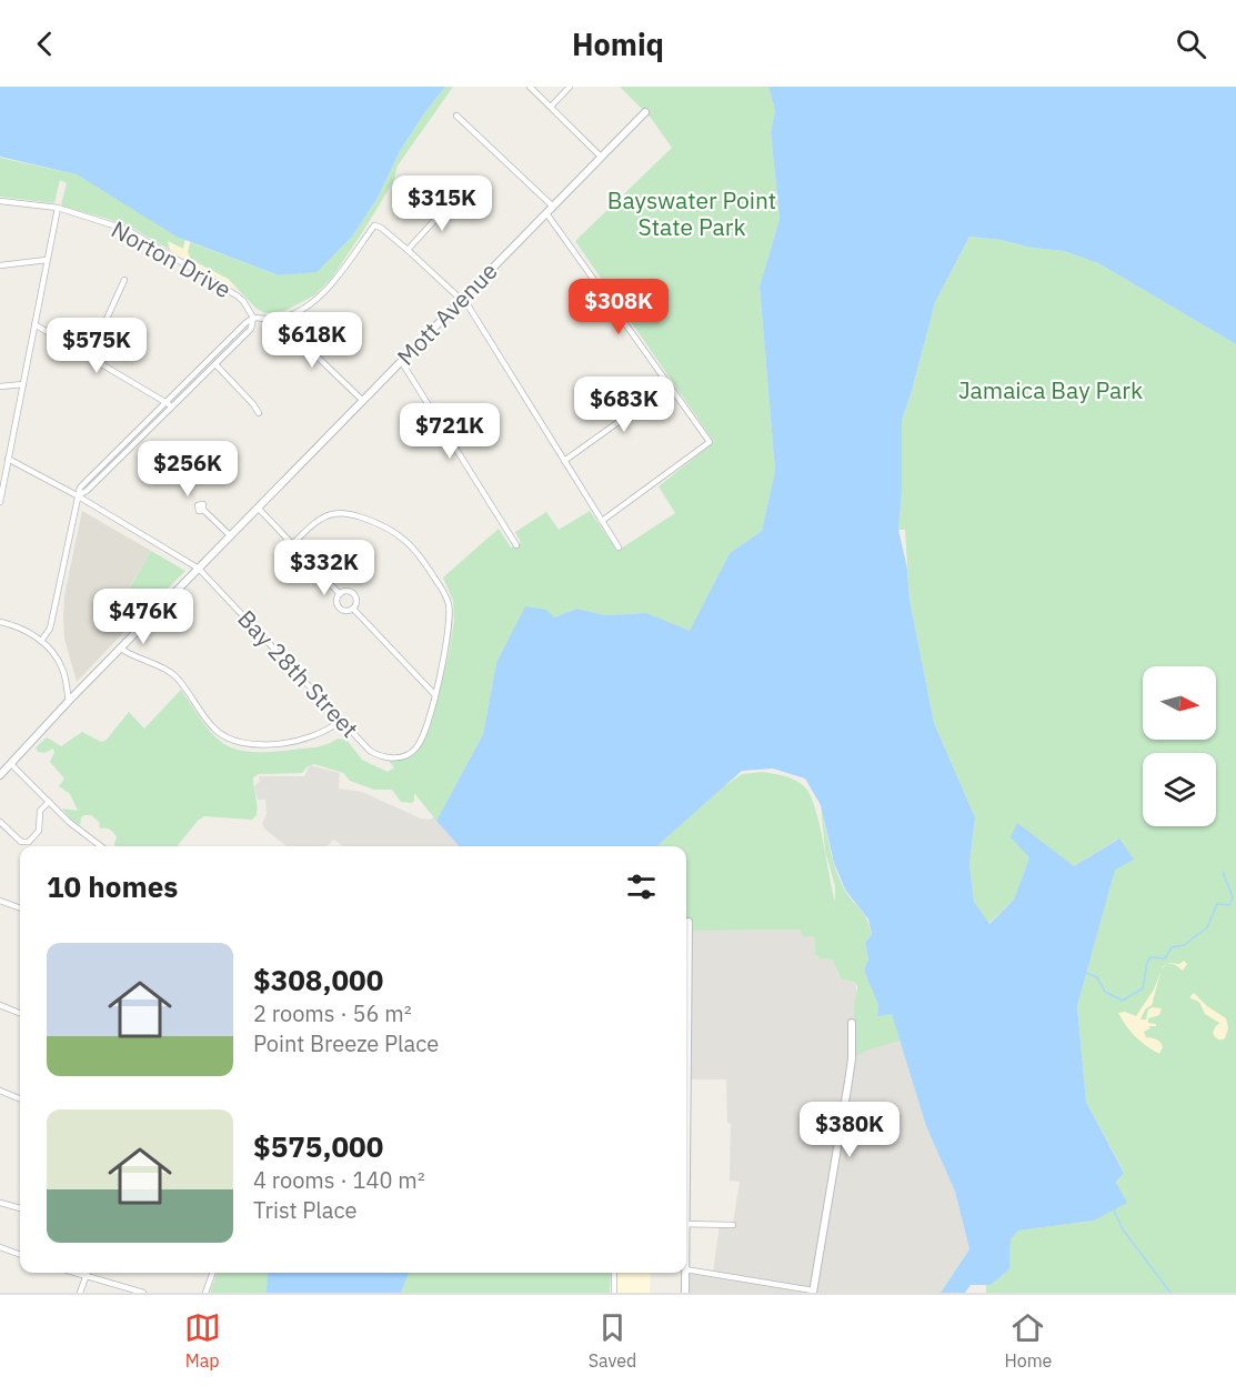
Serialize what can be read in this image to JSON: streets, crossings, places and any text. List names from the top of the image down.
{
  "streets": {
    "street": ["Norton Drive", "Mott Avenue", "Bay 28th Street"]
  },
  "crossings": [
    ["Mott Avenue", "Bay 28th Street"]
  ],
  "parks": ["Bayswater Point State Park", "Jamaica Bay Park"],
  "north": "right",
  "page": {
    "header": "Homiq",
    "price": [
      "$315K",
      "$308K",
      "$618K",
      "$575K",
      "$683K",
      "$721K",
      "$256K",
      "$332K",
      "$476K",
      "$380K"
    ],
    "heading": "10 homes",
    "list": [
      {
        "name": "$308,000",
        "note": "2 rooms · 56 m² · Point Breeze Place"
      },
      {
        "name": "$575,000",
        "note": "4 rooms · 140 m² · Trist Place"
      }
    ],
    "tabs": ["Map", "Saved", "Home"]
  }
}
